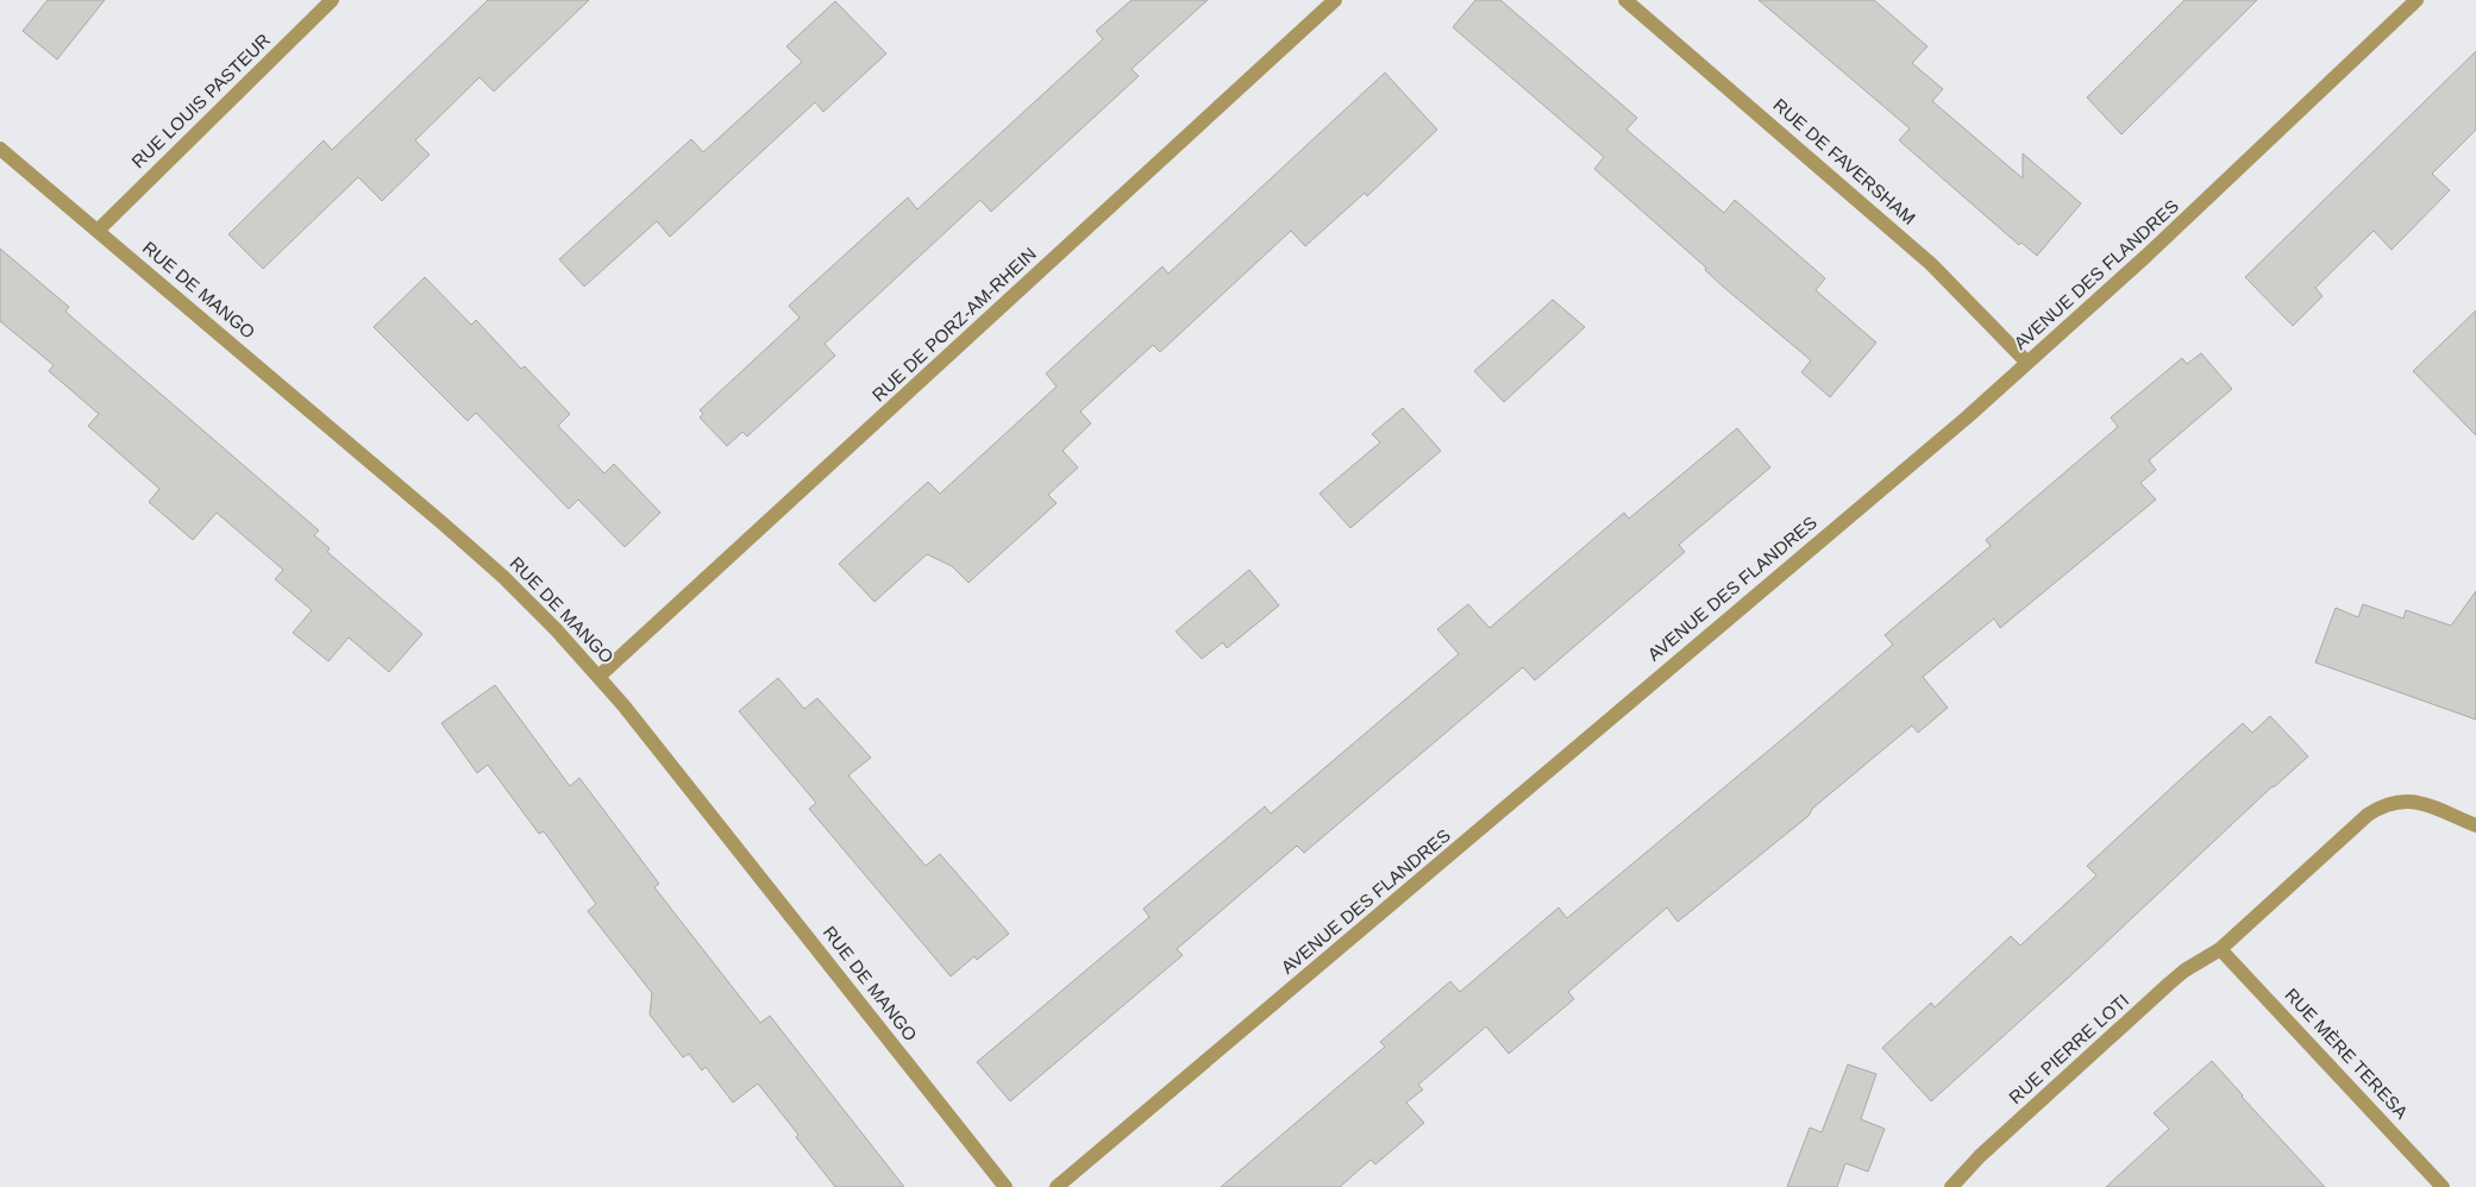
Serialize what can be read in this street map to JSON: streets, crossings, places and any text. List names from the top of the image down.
{
  "streets": {
    "street": [
      "RUE LOUIS PASTEUR",
      "RUE DE FAVERSHAM",
      "AVENUE DES FLANDRES",
      "RUE DE MANGO",
      "RUE DE PORZ-AM-RHEIN",
      "RUE PIERRE LOTI",
      "RUE MÈRE TERESA"
    ]
  },
  "crossings": [
    ["RUE LOUIS PASTEUR", "RUE DE MANGO"],
    ["RUE DE FAVERSHAM", "AVENUE DES FLANDRES"],
    ["RUE DE MANGO", "RUE DE PORZ-AM-RHEIN"],
    ["RUE PIERRE LOTI", "RUE MÈRE TERESA"]
  ]
}
